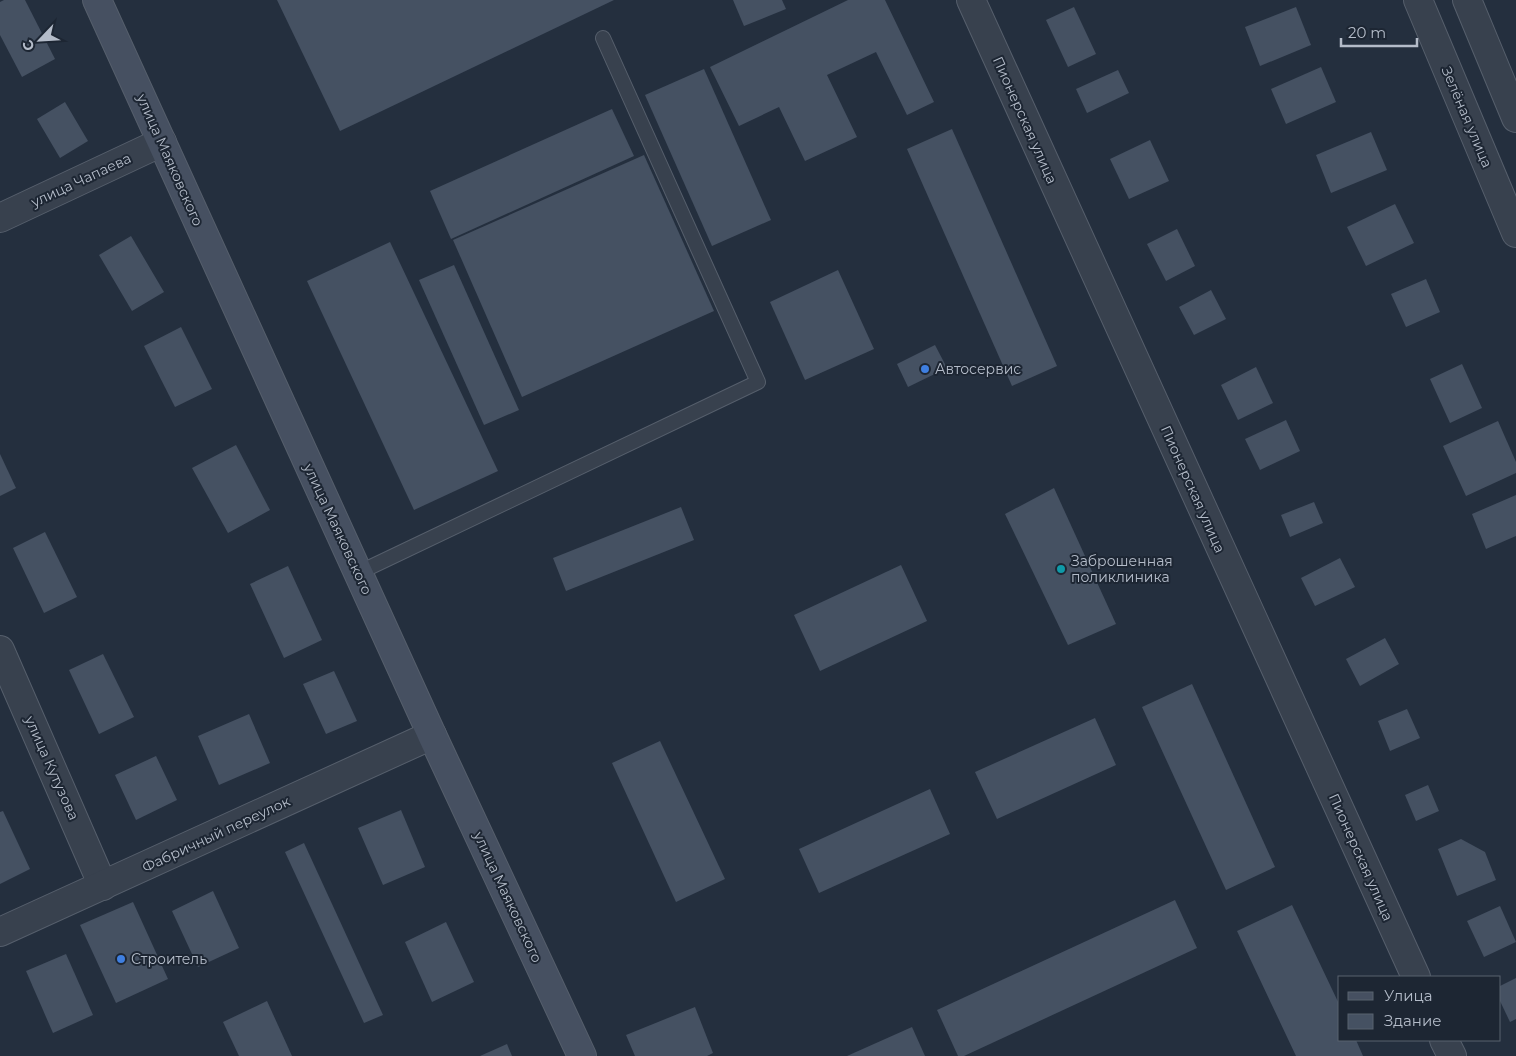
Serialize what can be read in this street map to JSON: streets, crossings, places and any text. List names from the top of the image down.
{
  "streets": {
    "main road": ["улица Маяковского"],
    "street": [
      "Зелёная улица",
      "Пионерская улица",
      "улица Чапаева",
      "улица Кутузова",
      "Фабричный переулок"
    ]
  },
  "crossings": [
    ["улица Маяковского", "улица Чапаева"],
    ["улица Маяковского", "Фабричный переулок"],
    ["улица Кутузова", "Фабричный переулок"]
  ],
  "places": ["Автосервис", "Заброшенная поликлиника", "Строитель"],
  "legend": ["Улица", "Здание"],
  "scale_bar": "20 m",
  "north": "bottom left"
}
